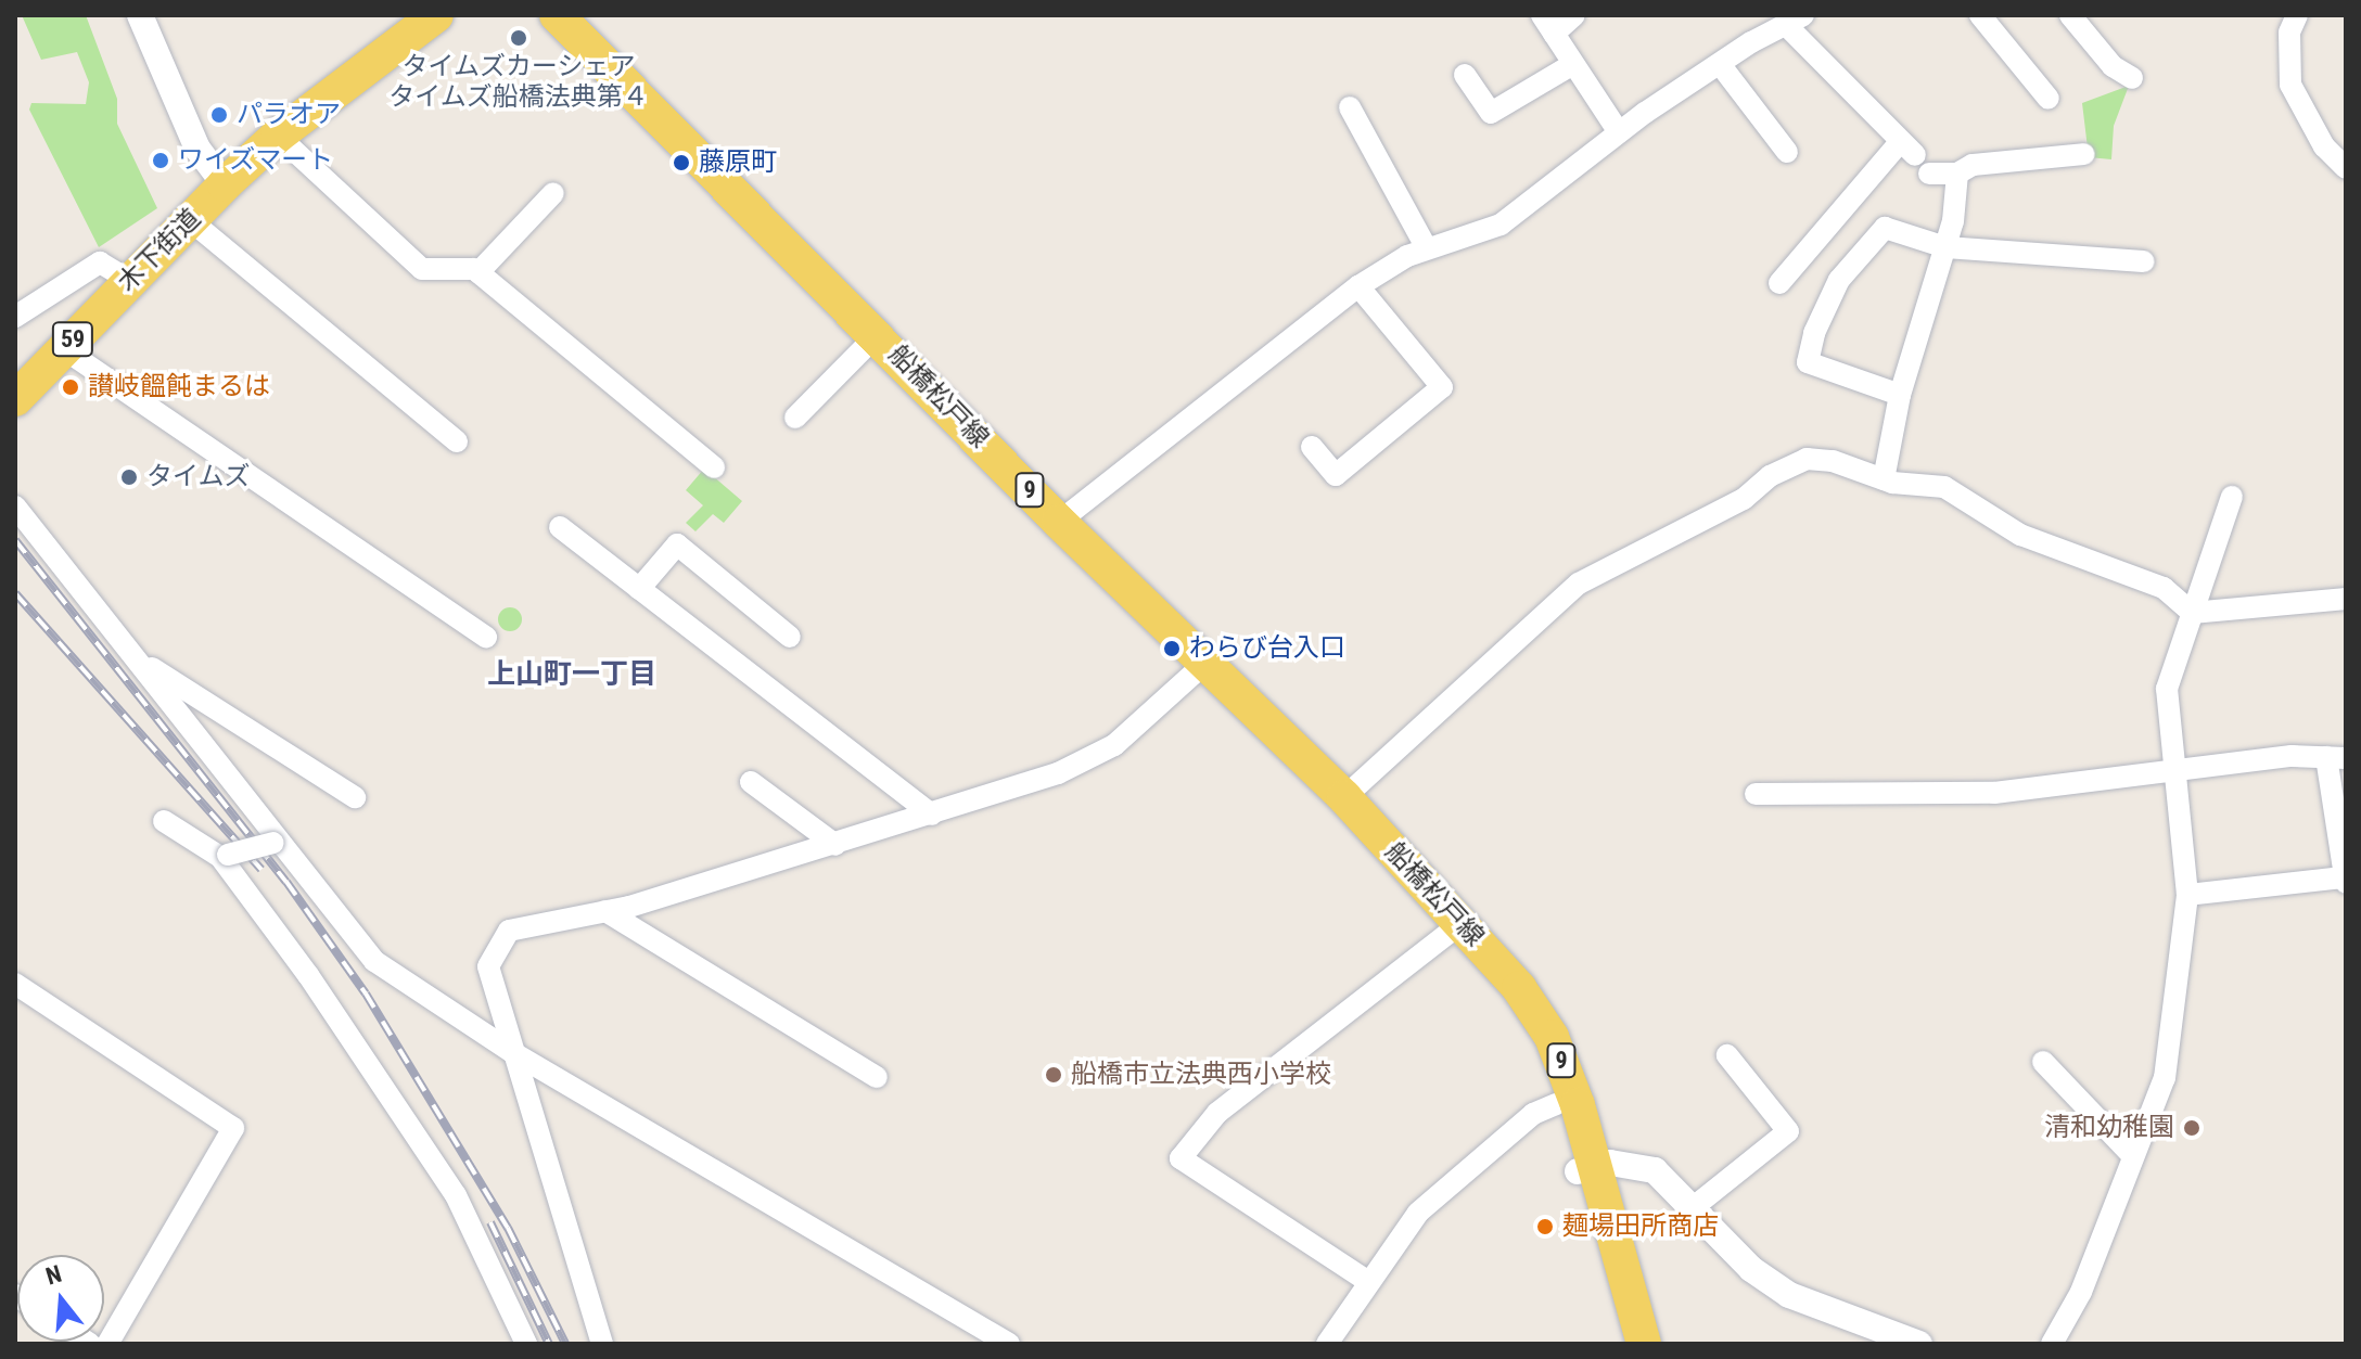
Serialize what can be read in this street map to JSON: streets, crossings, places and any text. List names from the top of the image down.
{
  "streets": {
    "main road": [
      "木下街道",
      "59",
      "船橋松戸線",
      "9"
    ]
  },
  "districts": ["上山町一丁目"],
  "places": [
    "タイムズカーシェア タイムズ船橋法典第４",
    "パラオア",
    "ワイズマート",
    "藤原町",
    "讃岐饂飩まるは",
    "タイムズ",
    "わらび台入口",
    "船橋市立法典西小学校",
    "清和幼稚園",
    "麺場田所商店"
  ],
  "north": "top"
}
